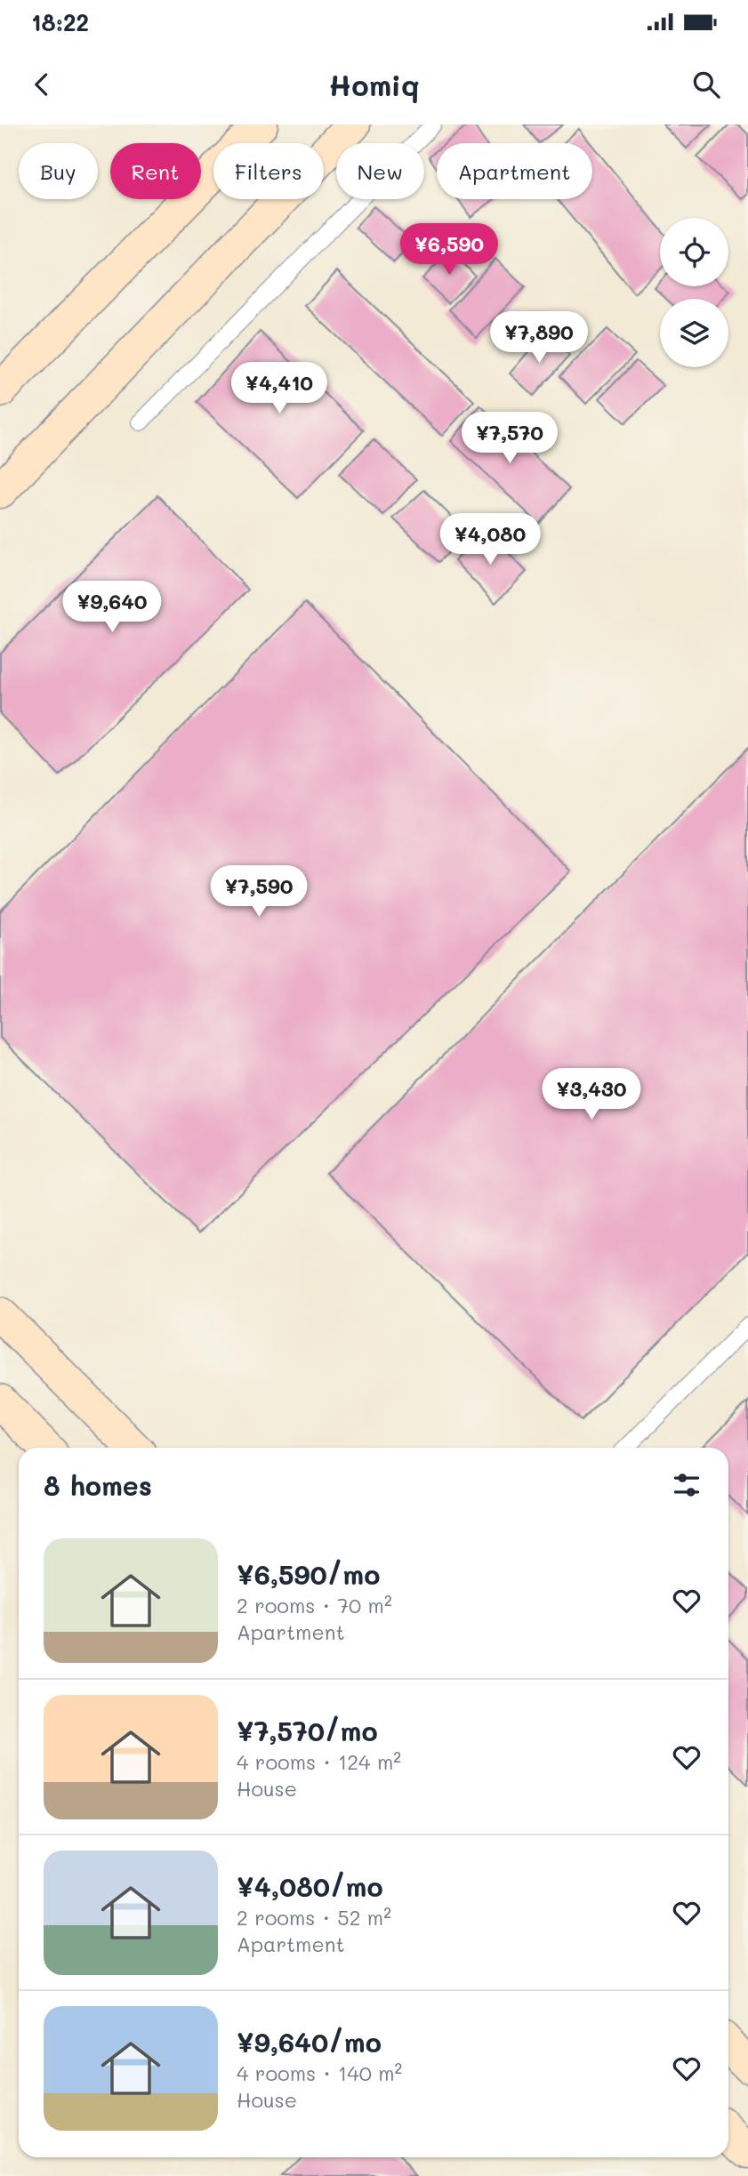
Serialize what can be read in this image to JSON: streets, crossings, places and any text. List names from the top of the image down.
{
  "page": {
    "status": "18:22",
    "header": "Homiq",
    "chip": [
      "Buy",
      "Rent",
      "Filters",
      "New",
      "Apartment"
    ],
    "price": [
      "¥6,590",
      "¥7,890",
      "¥4,410",
      "¥7,570",
      "¥4,080",
      "¥9,640",
      "¥7,590",
      "¥3,430"
    ],
    "heading": "8 homes",
    "list": [
      {
        "name": "¥6,590/mo",
        "note": "2 rooms · 70 m² · Apartment"
      },
      {
        "name": "¥7,570/mo",
        "note": "4 rooms · 124 m² · House"
      },
      {
        "name": "¥4,080/mo",
        "note": "2 rooms · 52 m² · Apartment"
      },
      {
        "name": "¥9,640/mo",
        "note": "4 rooms · 140 m² · House"
      }
    ]
  }
}
